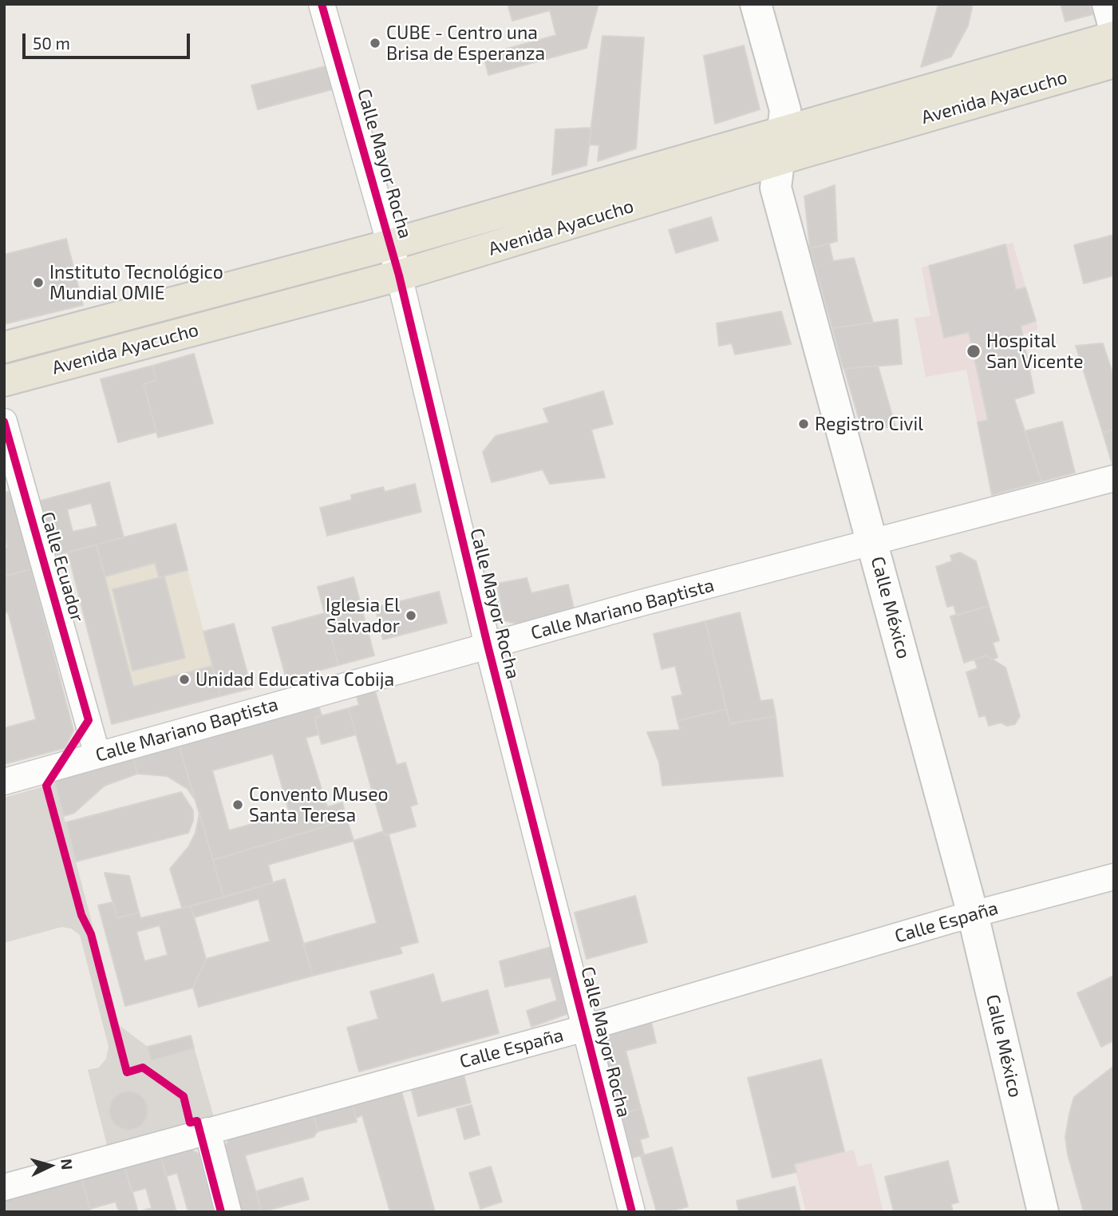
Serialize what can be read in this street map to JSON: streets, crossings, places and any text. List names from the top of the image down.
{
  "streets": {
    "main road": ["Avenida Ayacucho", "Calle México"],
    "street": [
      "Calle Mayor Rocha",
      "Calle Ecuador",
      "Calle Mariano Baptista",
      "Calle España"
    ]
  },
  "crossings": [
    ["Avenida Ayacucho", "Calle Mayor Rocha"],
    ["Avenida Ayacucho", "Calle México"],
    ["Calle Mayor Rocha", "Calle Mariano Baptista"],
    ["Calle Mayor Rocha", "Calle España"],
    ["Calle Ecuador", "Calle Mariano Baptista"],
    ["Calle México", "Calle Mariano Baptista"],
    ["Calle México", "Calle España"]
  ],
  "places": [
    "CUBE - Centro una Brisa de Esperanza",
    "Instituto Tecnológico Mundial OMIE",
    "Hospital San Vicente",
    "Registro Civil",
    "Iglesia El Salvador",
    "Unidad Educativa Cobija",
    "Convento Museo Santa Teresa"
  ],
  "scale_bar": "50 m",
  "north": "right"
}
